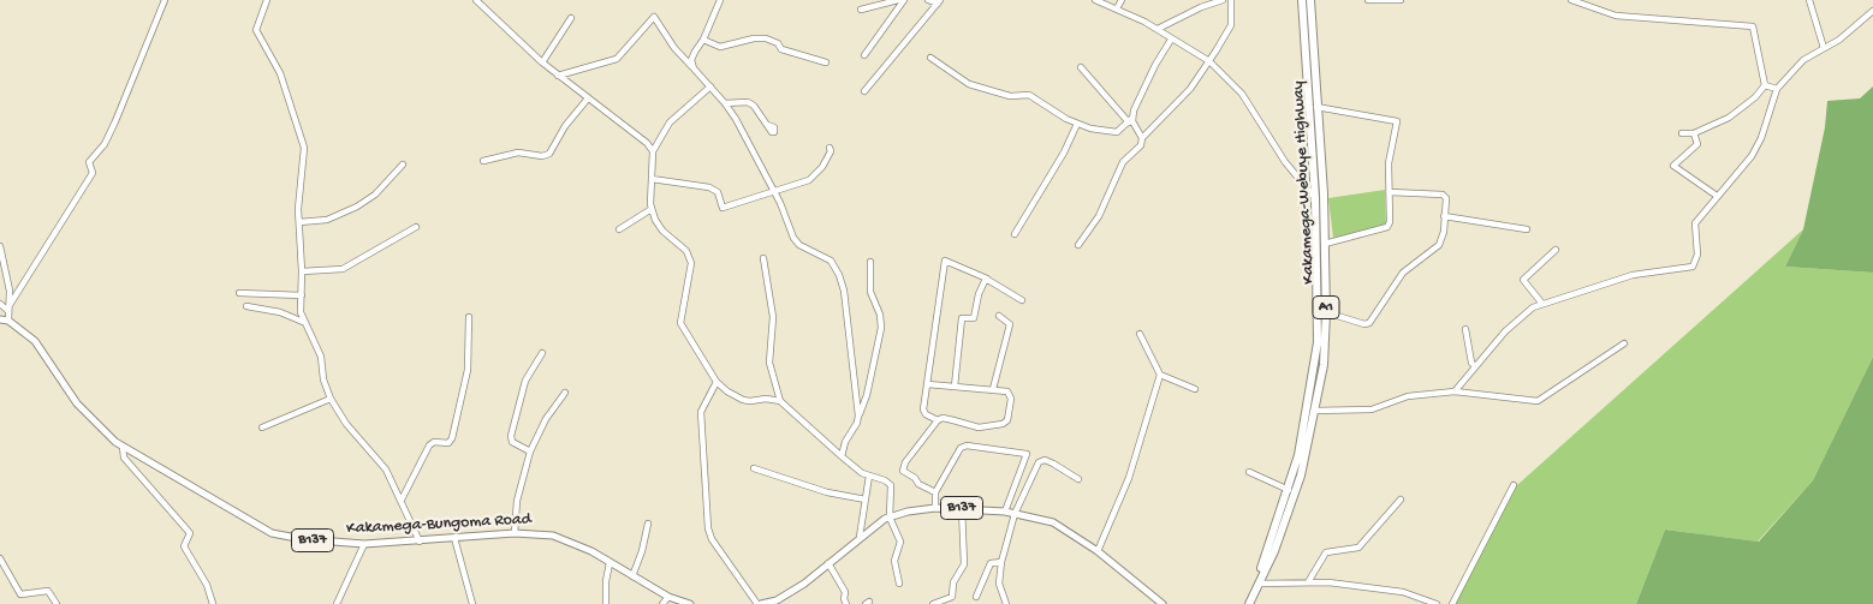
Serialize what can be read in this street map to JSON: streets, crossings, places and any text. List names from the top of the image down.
{
  "streets": {
    "highway": ["Kakamega-Webuye Highway", "A1"],
    "main road": ["B137", "Kakamega-Bungoma Road"]
  }
}
